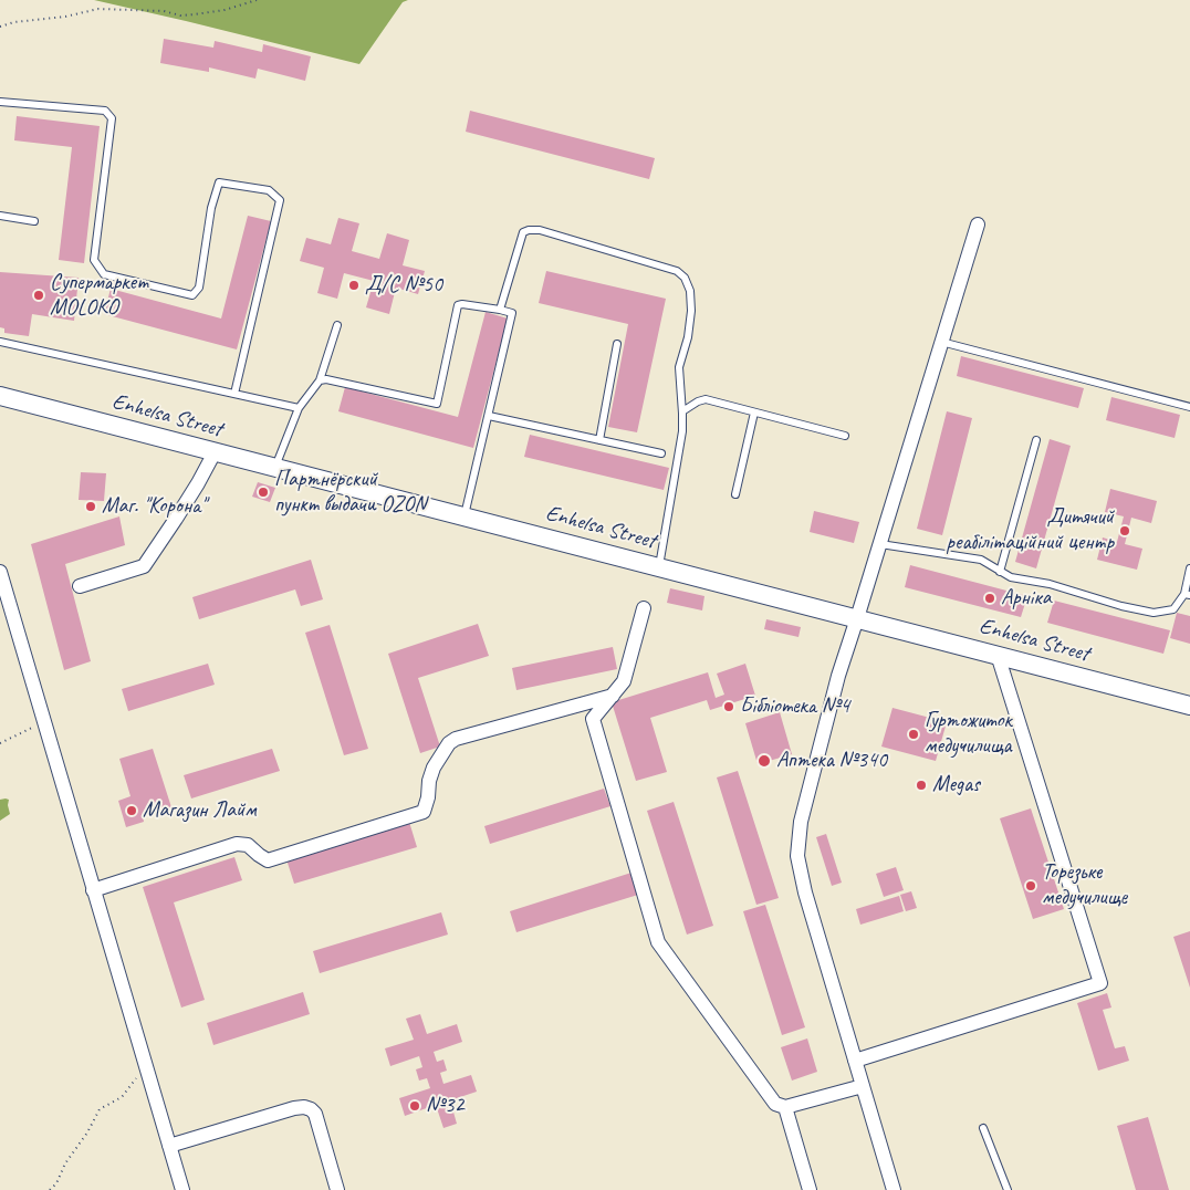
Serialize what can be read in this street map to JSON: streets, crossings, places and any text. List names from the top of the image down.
{
  "streets": {
    "street": ["Enhelsa Street"]
  },
  "places": [
    "Д/С №50",
    "Супермаркет MOLOKO",
    "Партнёрский пункт выдачи OZON",
    "Маг. \"Корона\"",
    "Дитячий реабілітаційний центр",
    "Арніка",
    "Бібліотека №4",
    "Гуртожиток медучилища",
    "Аптека №340",
    "Megas",
    "Магазин Лайм",
    "Торезьке медучилище",
    "№32"
  ]
}
